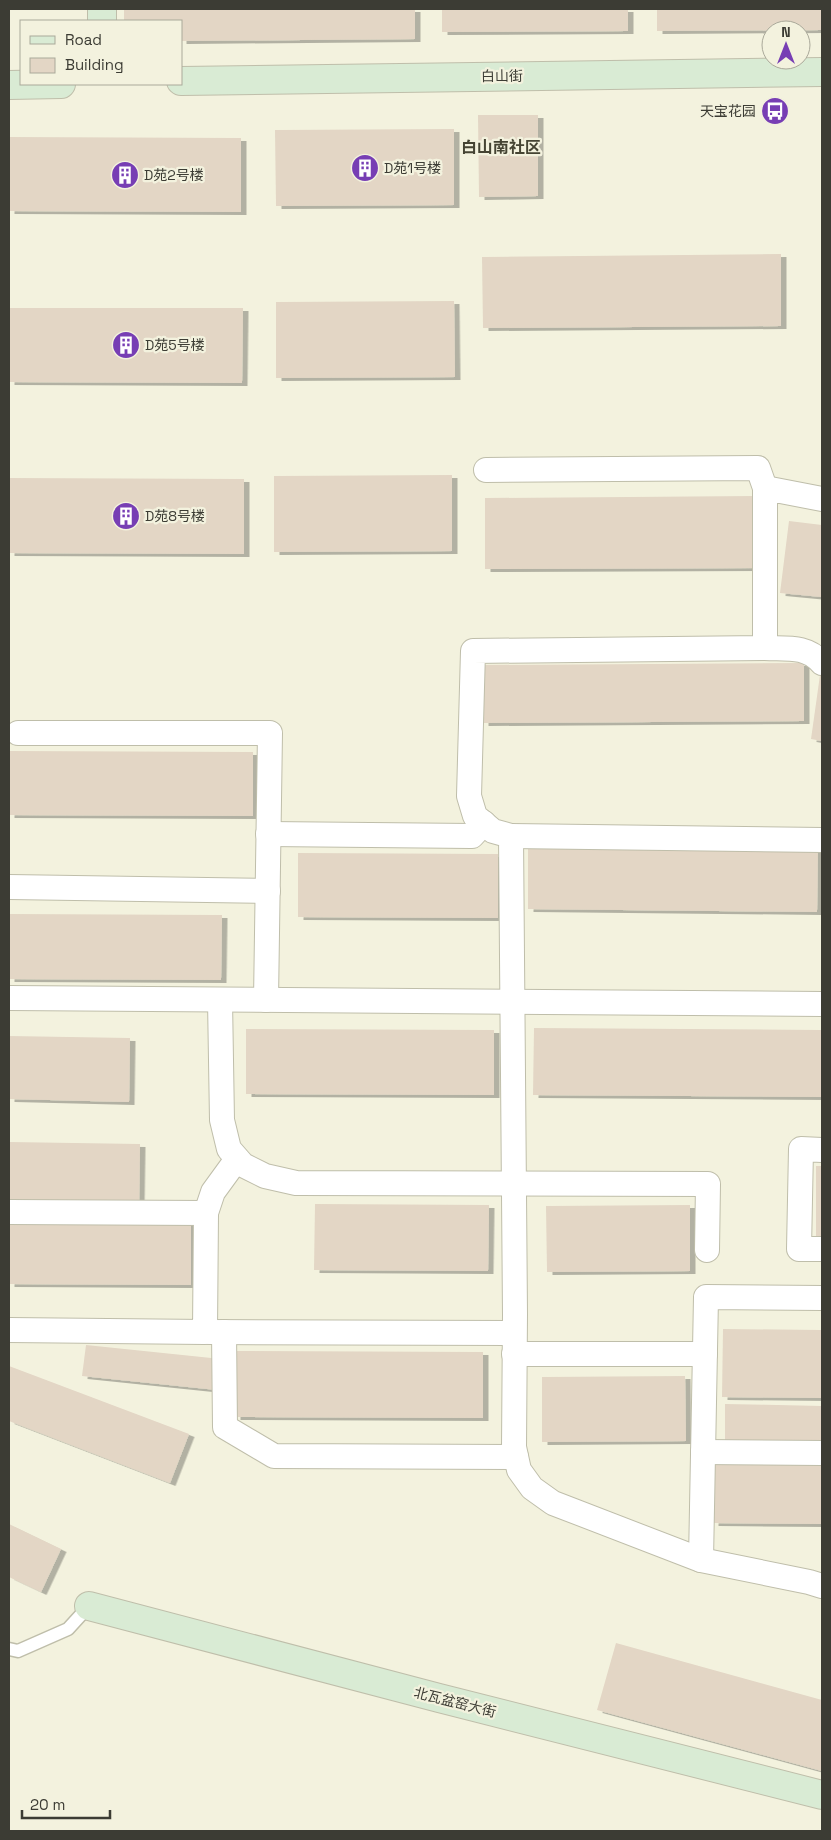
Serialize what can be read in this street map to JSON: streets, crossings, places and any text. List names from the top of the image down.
{
  "streets": {
    "street": ["白山街", "北瓦盆窑大街"]
  },
  "districts": ["白山南社区"],
  "places": {
    "bus stop": ["天宝花园"],
    "building": [
      "D苑1号楼",
      "D苑2号楼",
      "D苑5号楼",
      "D苑8号楼"
    ]
  },
  "legend": ["Road", "Building"],
  "scale_bar": "20 m",
  "north": "top"
}
